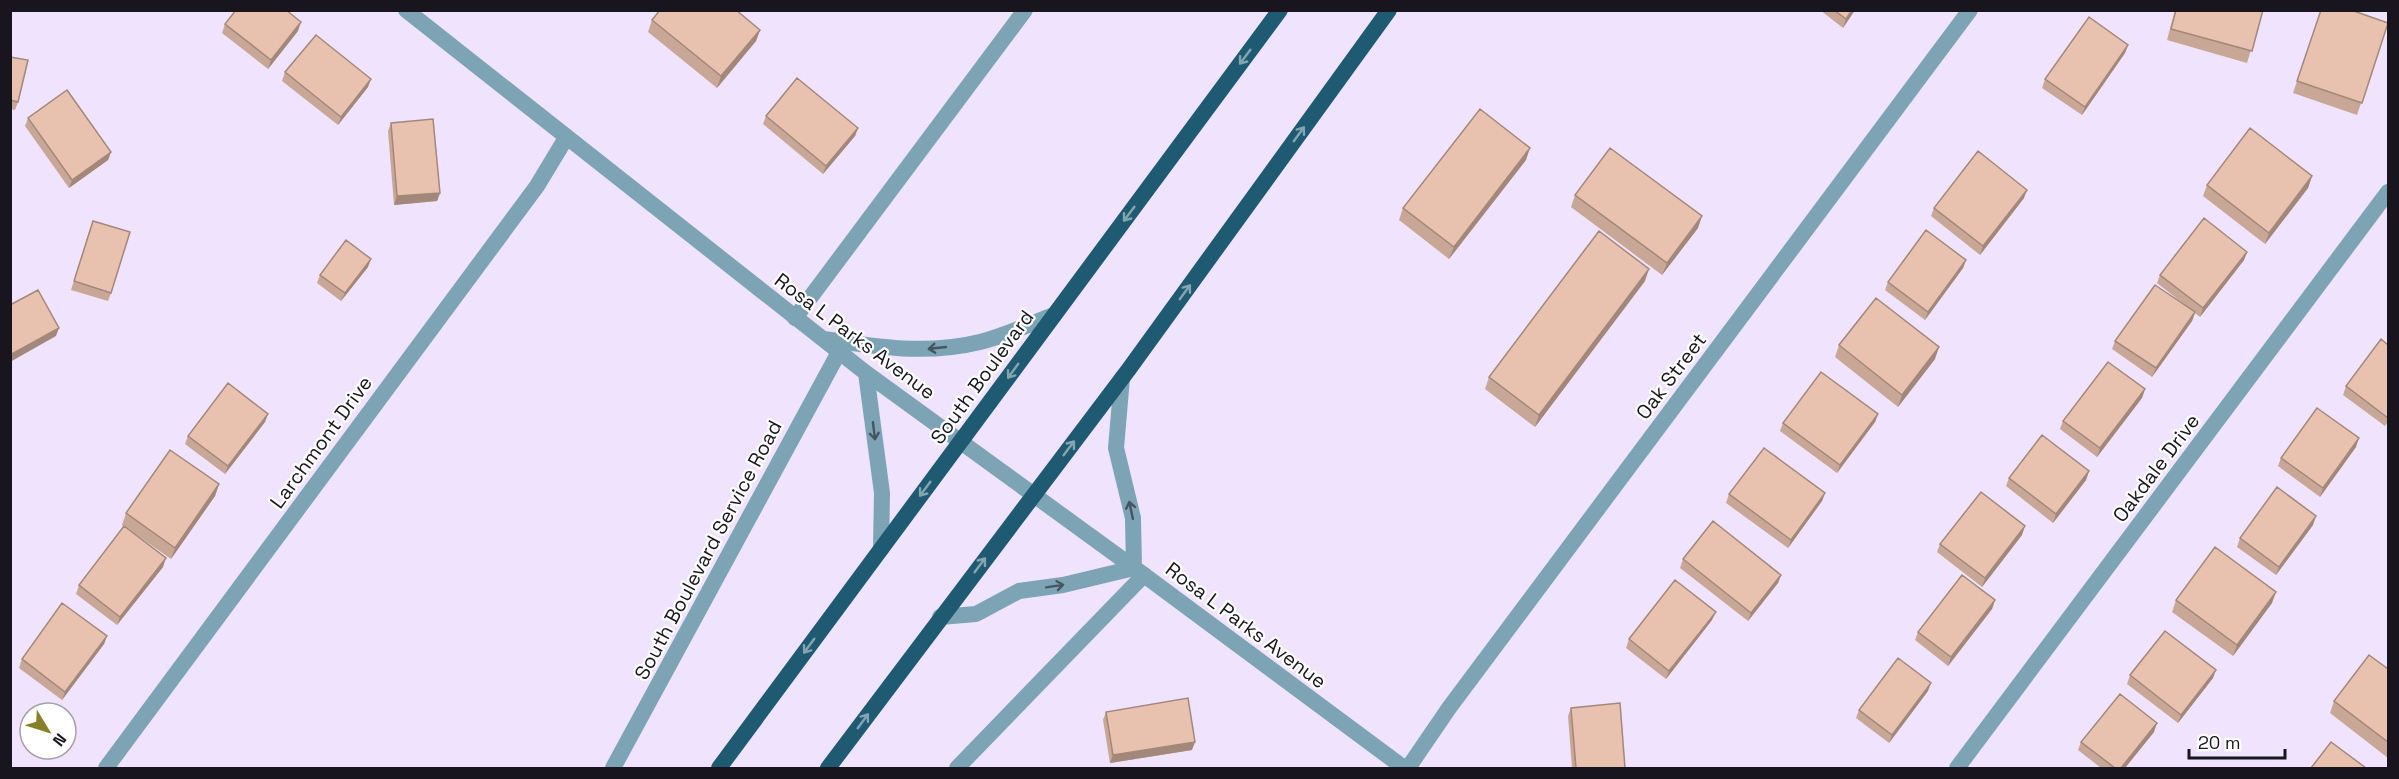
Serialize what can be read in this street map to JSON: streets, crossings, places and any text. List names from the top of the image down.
{
  "streets": {
    "highway": ["South Boulevard"],
    "street": [
      "Rosa L Parks Avenue",
      "Oak Street",
      "Larchmont Drive",
      "Oakdale Drive",
      "South Boulevard Service Road"
    ]
  },
  "crossings": [
    ["Rosa L Parks Avenue", "Oak Street"],
    ["Rosa L Parks Avenue", "South Boulevard"],
    ["Rosa L Parks Avenue", "Larchmont Drive"],
    ["Rosa L Parks Avenue", "South Boulevard Service Road"]
  ],
  "scale_bar": "20 m",
  "north": "bottom right"
}
